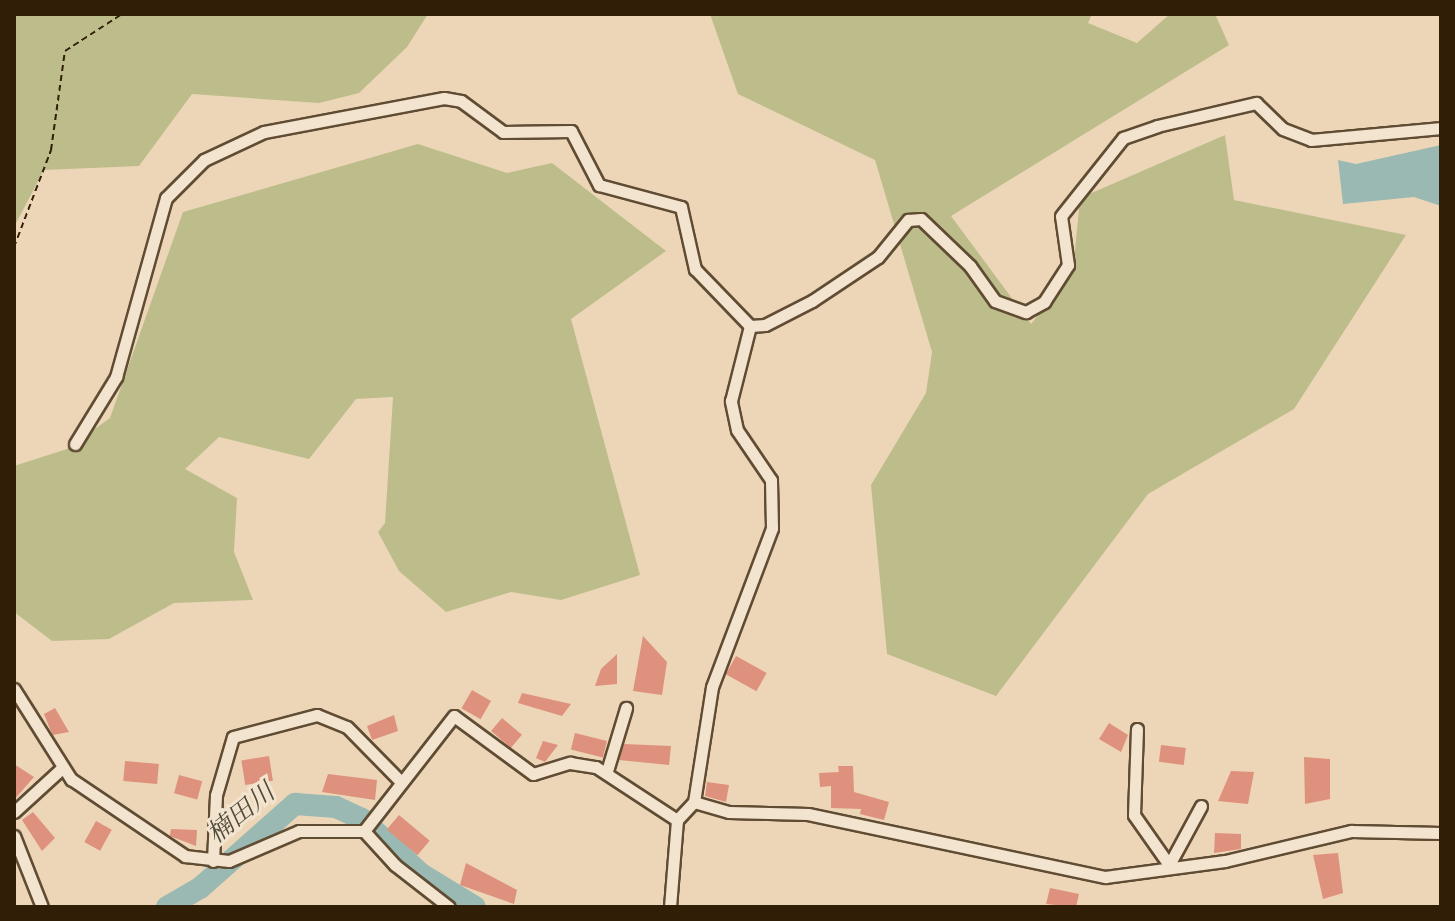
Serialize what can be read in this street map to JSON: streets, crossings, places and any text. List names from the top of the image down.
{
  "water": ["楠田川"]
}
